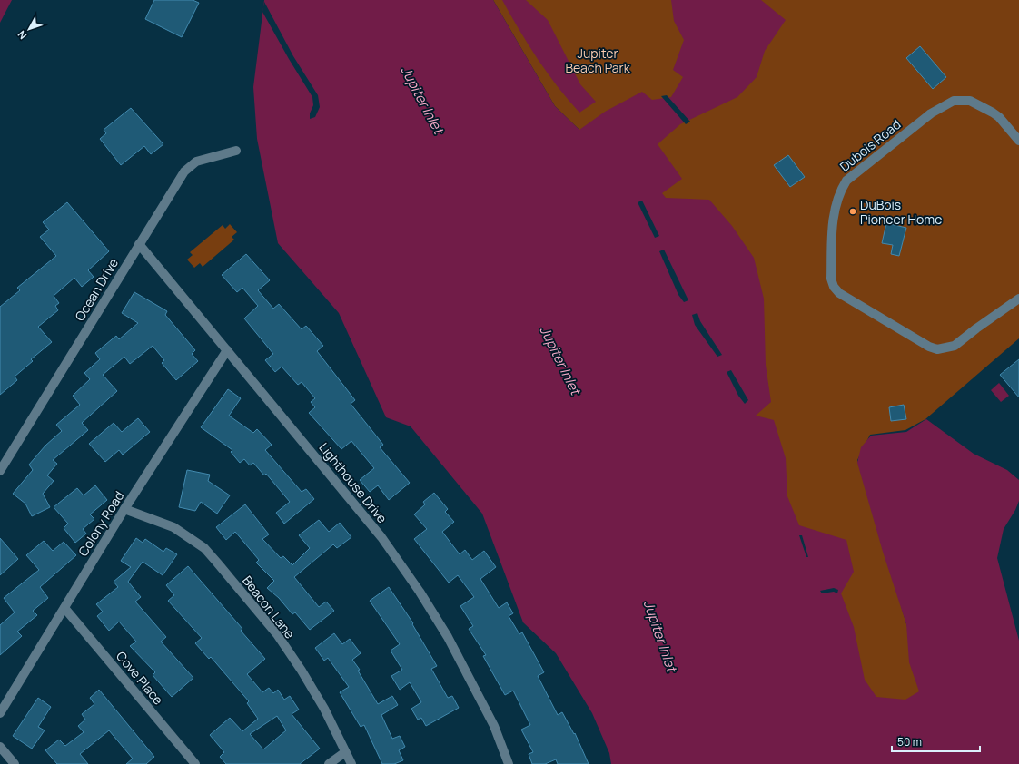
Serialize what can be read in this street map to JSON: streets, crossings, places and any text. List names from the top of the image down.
{
  "streets": {
    "street": [
      "Dubois Road",
      "Ocean Drive",
      "Lighthouse Drive",
      "Colony Road",
      "Beacon Lane",
      "Cove Place"
    ]
  },
  "crossings": [
    ["Ocean Drive", "Lighthouse Drive"],
    ["Lighthouse Drive", "Colony Road"],
    ["Colony Road", "Beacon Lane"],
    ["Colony Road", "Cove Place"]
  ],
  "water": ["Jupiter Inlet"],
  "parks": ["Jupiter Beach Park"],
  "places": ["DuBois Pioneer Home"],
  "scale_bar": "50 m",
  "north": "bottom left"
}
